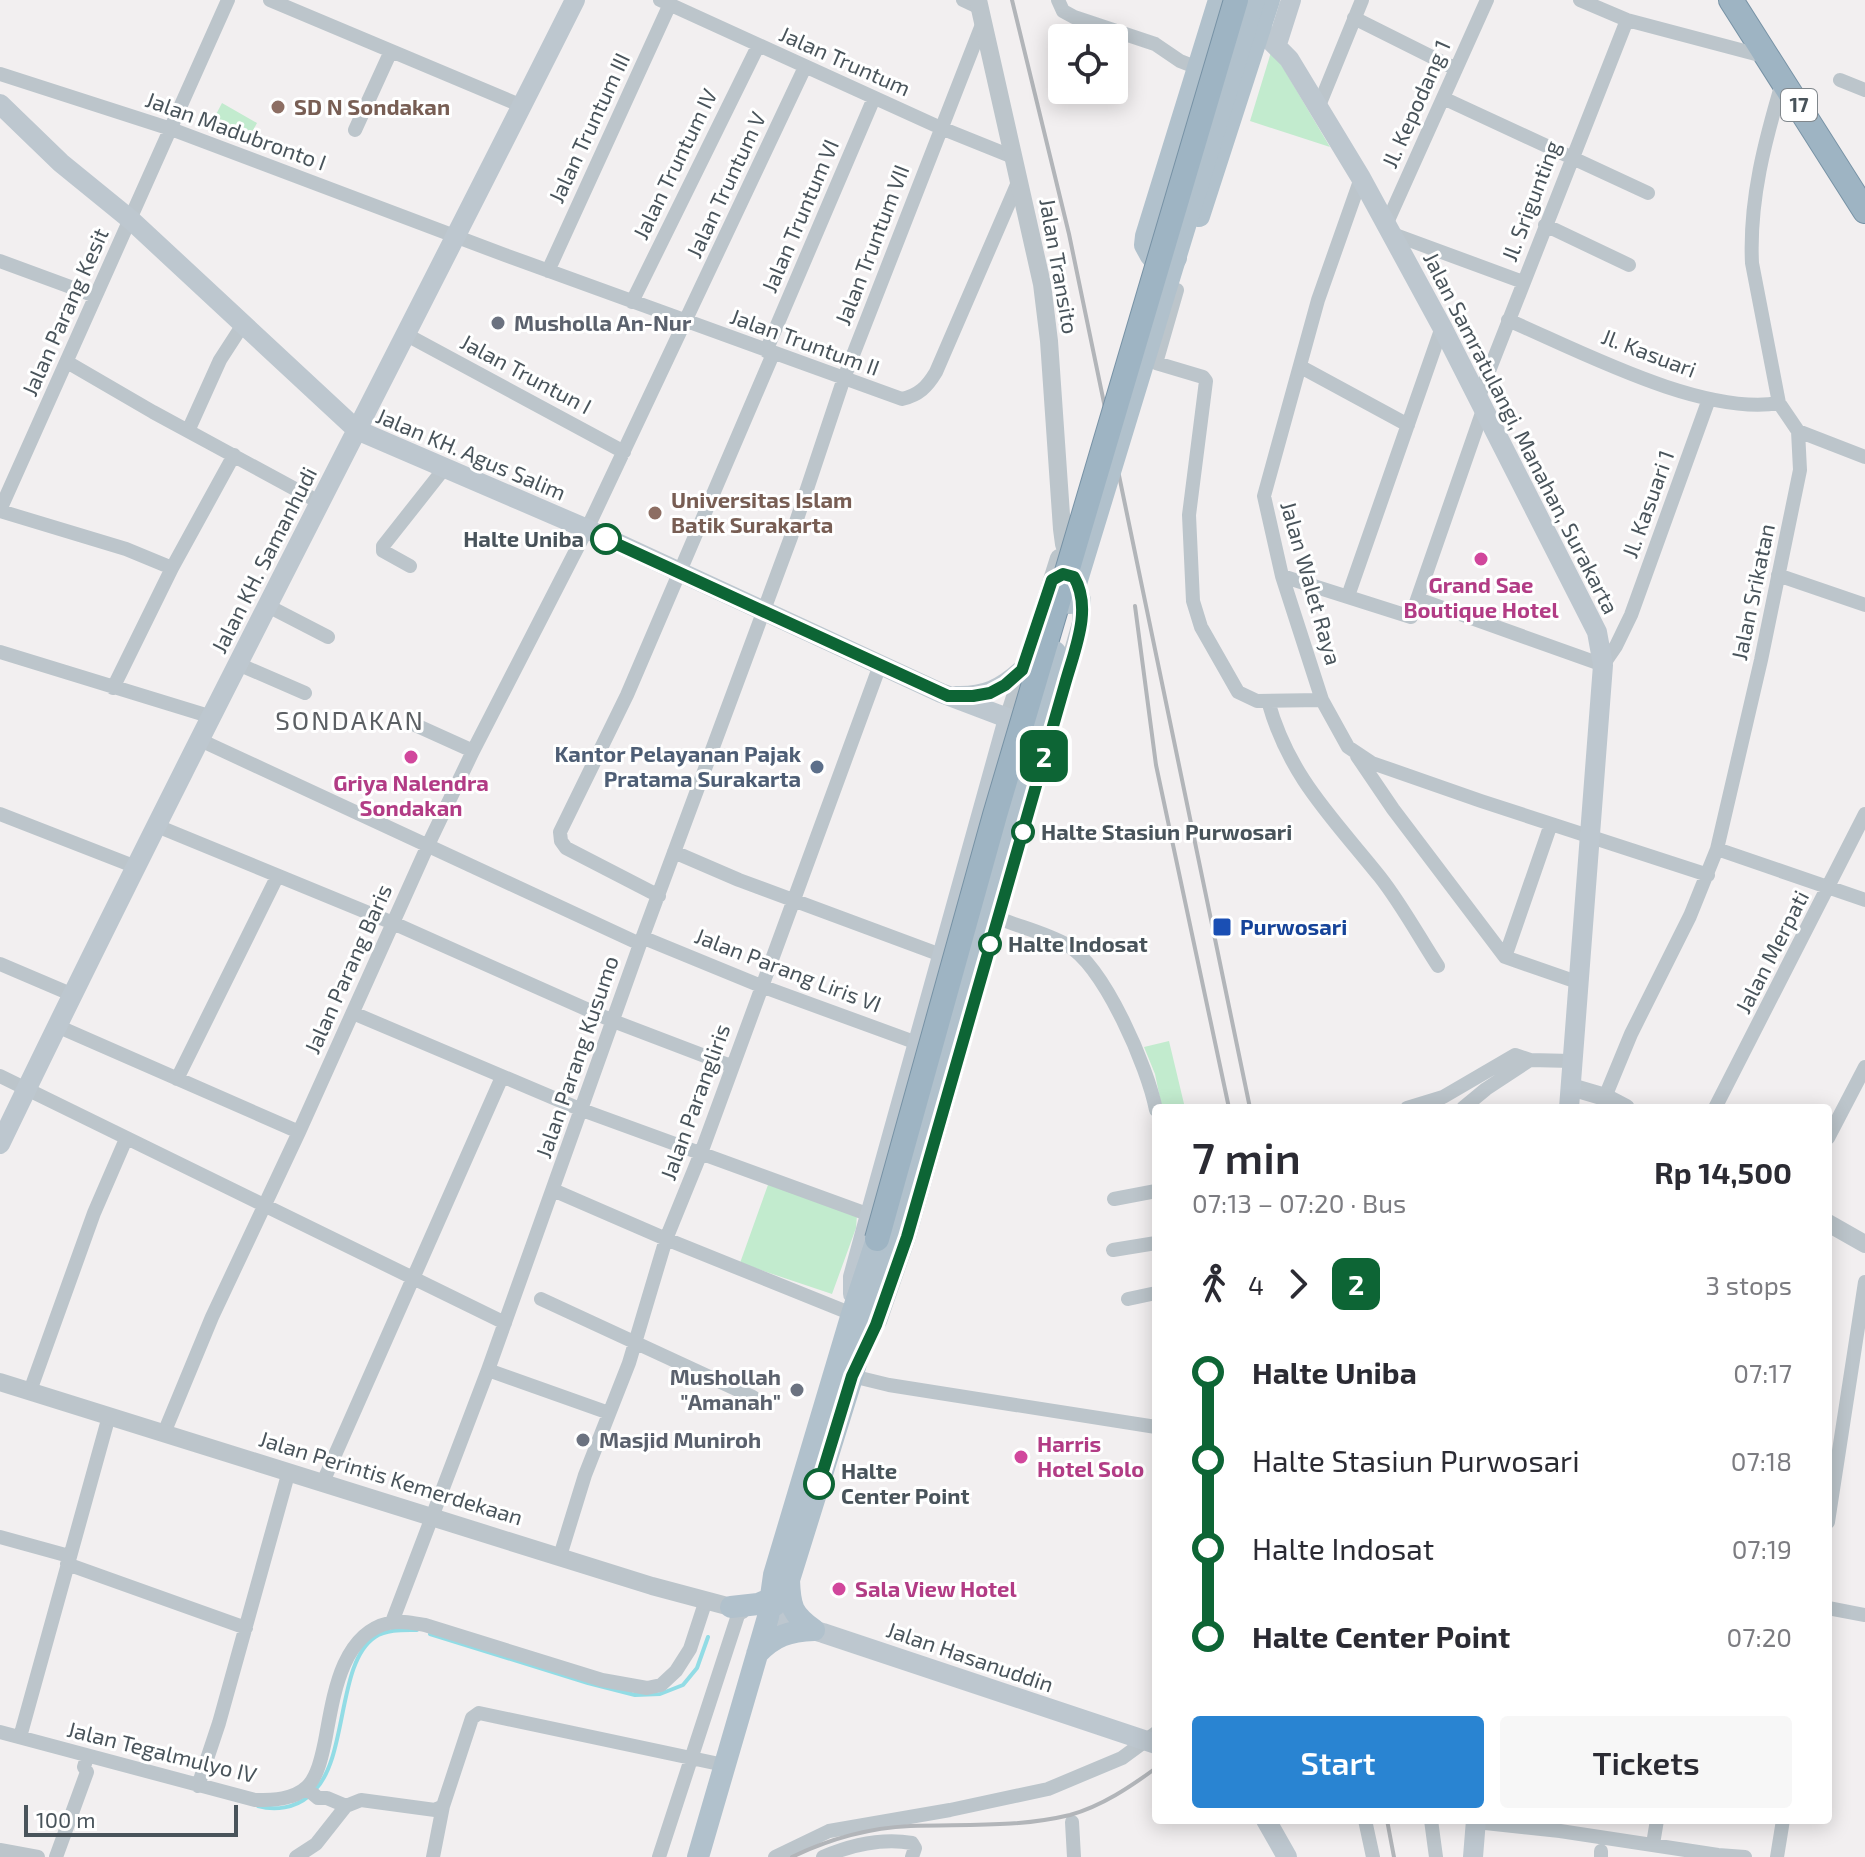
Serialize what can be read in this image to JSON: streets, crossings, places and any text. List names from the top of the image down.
{
  "streets": {
    "highway": ["17"],
    "main road": [
      "Jalan Samratulangi, Manahan, Surakarta",
      "Jalan KH. Agus Salim",
      "Jalan KH. Samanhudi",
      "Jalan Hasanuddin"
    ],
    "street": [
      "Jalan Truntum",
      "Jl. Kepodang 1",
      "Jalan Truntum III",
      "Jalan Madubronto I",
      "Jalan Truntum IV",
      "Jalan Truntum V",
      "Jl. Srigunting",
      "Jalan Truntum VI",
      "Jalan Truntum VII",
      "Jalan Transito",
      "Jalan Parang Kesit",
      "Jalan Truntum II",
      "Jl. Kasuari",
      "Jalan Truntun I",
      "Jl. Kasuari 1",
      "Jalan Walet Raya",
      "Jalan Srikatan",
      "Jalan Merpati",
      "Jalan Parang Baris",
      "Jalan Parang Liris VI",
      "Jalan Parang Kusumo",
      "Jalan Parangliris",
      "Jalan Perintis Kemerdekaan",
      "Jalan Tegalmulyo IV"
    ]
  },
  "crossings": [
    ["Jalan Truntum", "Jalan Truntum III"],
    ["Jalan Truntum", "Jalan Truntum IV"],
    ["Jalan Truntum", "Jalan Truntum V"],
    ["Jalan Truntum", "Jalan Truntum VI"],
    ["Jalan Truntum", "Jalan Truntum VII"],
    ["Jalan Truntum", "Jalan Transito"],
    ["Jl. Kepodang 1", "Jalan Samratulangi, Manahan, Surakarta"],
    ["Jalan Truntum III", "Jalan Truntum II"],
    ["Jalan Madubronto I", "Jalan Parang Kesit"],
    ["Jalan Madubronto I", "Jalan Truntum II"],
    ["Jalan Madubronto I", "Jalan KH. Samanhudi"],
    ["Jalan Truntum IV", "Jalan Truntum II"],
    ["Jalan Truntum V", "Jalan Truntum II"],
    ["Jalan Truntum V", "Jalan Truntun I"],
    ["Jalan Truntum V", "Jalan Parang Baris"],
    ["Jl. Srigunting", "Jl. Kasuari"],
    ["Jl. Srigunting", "Jalan Samratulangi, Manahan, Surakarta"],
    ["Jalan Truntum VI", "Jalan Truntum II"],
    ["Jalan Truntum VI", "Jalan KH. Agus Salim"],
    ["Jalan Truntum VI", "Jalan Parang Kusumo"],
    ["Jalan Truntum VII", "Jalan Transito"],
    ["Jalan Truntum VII", "Jalan Truntum II"],
    ["Jalan Truntum VII", "Jalan KH. Agus Salim"],
    ["Jalan Truntum VII", "Jalan Parang Kusumo"],
    ["Jalan Transito", "Jalan Truntum II"],
    ["Jalan Parang Kesit", "Jalan KH. Agus Salim"],
    ["Jalan Truntum II", "Jalan KH. Samanhudi"],
    ["Jl. Kasuari", "Jl. Kasuari 1"],
    ["Jalan Truntun I", "Jalan KH. Samanhudi"],
    ["Jalan Truntun I", "Jalan Parang Baris"],
    ["Jalan Samratulangi, Manahan, Surakarta", "Jl. Kasuari 1"],
    ["Jalan Samratulangi, Manahan, Surakarta", "Jalan Walet Raya"],
    ["Jalan KH. Agus Salim", "Jalan KH. Samanhudi"],
    ["Jalan KH. Agus Salim", "Jalan Parang Baris"],
    ["Jalan KH. Agus Salim", "Jalan Parang Kusumo"],
    ["Jalan KH. Agus Salim", "Jalan Parangliris"],
    ["Jalan KH. Samanhudi", "Jalan Parang Liris VI"],
    ["Jalan Parang Baris", "Jalan Parang Liris VI"],
    ["Jalan Parang Baris", "Jalan Perintis Kemerdekaan"],
    ["Jalan Parang Liris VI", "Jalan Parang Kusumo"],
    ["Jalan Parang Liris VI", "Jalan Parangliris"],
    ["Jalan Parang Kusumo", "Jalan Perintis Kemerdekaan"],
    ["Jalan Parangliris", "Jalan Perintis Kemerdekaan"]
  ],
  "districts": ["SONDAKAN"],
  "places": {
    "other": [
      "SD N Sondakan",
      "Musholla An-Nur",
      "Universitas Islam Batik Surakarta",
      "Halte Uniba",
      "Grand Sae Boutique Hotel",
      "Griya Nalendra Sondakan",
      "Kantor Pelayanan Pajak Pratama Surakarta",
      "Halte Stasiun Purwosari",
      "Halte Indosat",
      "Mushollah \"Amanah\"",
      "Masjid Muniroh",
      "Harris Hotel Solo",
      "Halte Center Point",
      "Sala View Hotel"
    ],
    "transit": ["Purwosari"]
  },
  "lines": ["bus line 2"],
  "scale_bar": "100 m",
  "page": {
    "on_map": "2",
    "heading": ["7 min", "07:13 – 07:20 · Bus", "Rp 14,500"],
    "legs": ["4", "2", "3 stops"],
    "list": [
      {
        "name": "Halte Uniba",
        "value": "07:17"
      },
      {
        "name": "Halte Stasiun Purwosari",
        "value": "07:18"
      },
      {
        "name": "Halte Indosat",
        "value": "07:19"
      },
      {
        "name": "Halte Center Point",
        "value": "07:20"
      }
    ],
    "buttons": ["Start", "Tickets"],
    "scale": "100 m"
  }
}
